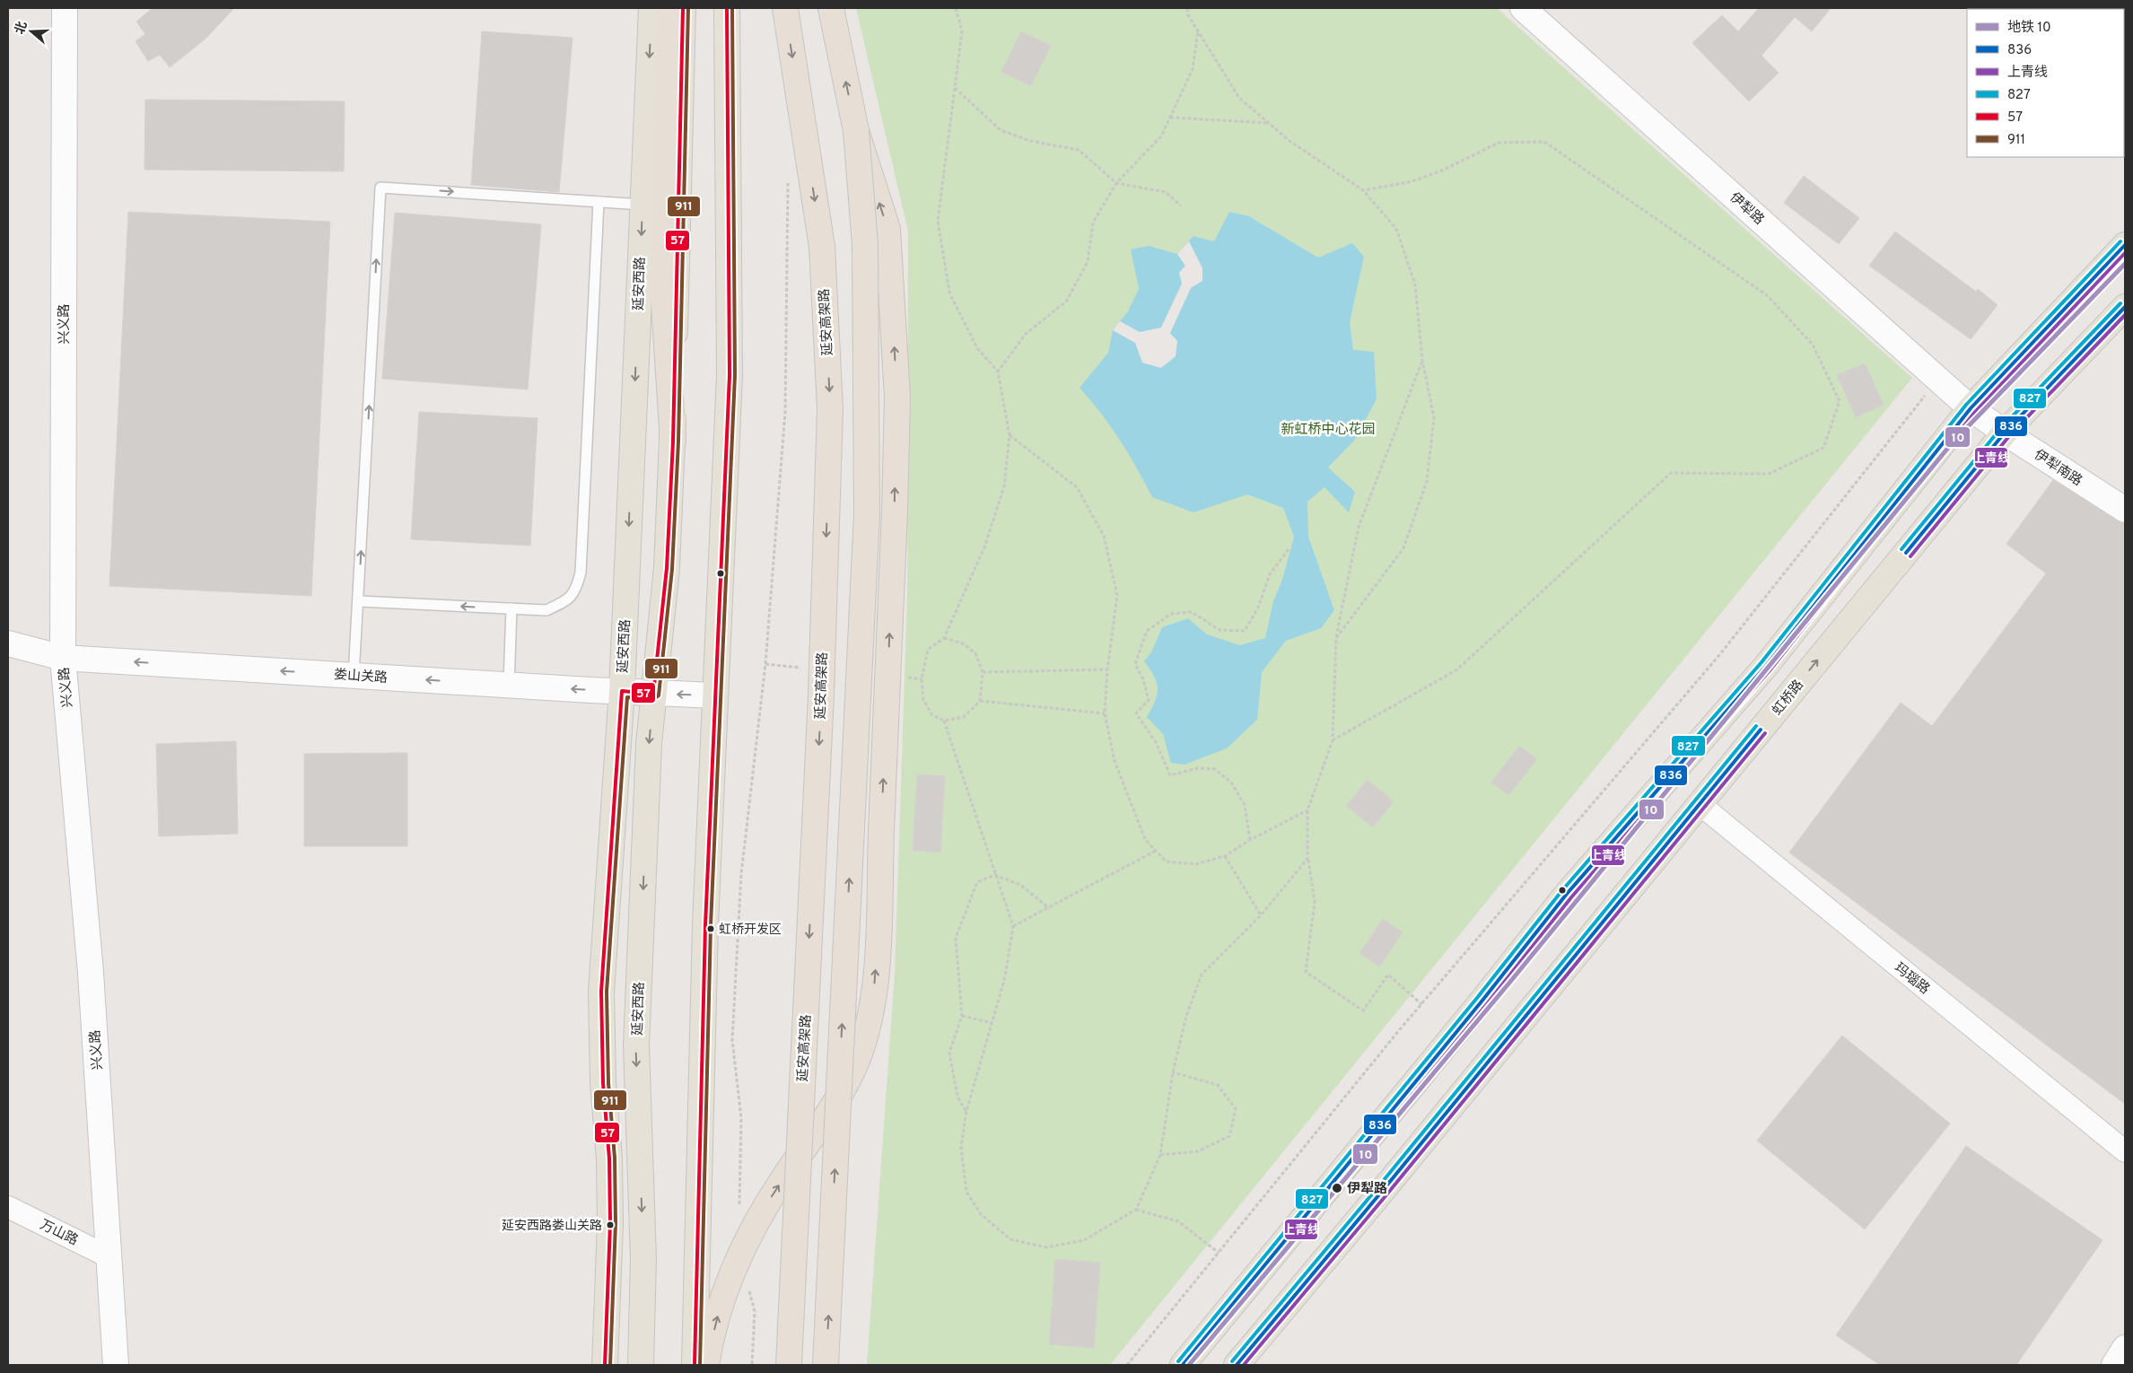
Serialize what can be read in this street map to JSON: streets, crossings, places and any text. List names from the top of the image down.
{
  "streets": {
    "highway": ["延安高架路"],
    "main road": ["延安西路", "虹桥路"],
    "street": [
      "伊犁路",
      "兴义路",
      "伊犁南路",
      "娄山关路",
      "玛瑙路",
      "万山路"
    ]
  },
  "crossings": [
    ["伊犁路", "伊犁南路"],
    ["延安西路", "娄山关路"],
    ["兴义路", "娄山关路"],
    ["兴义路", "万山路"],
    ["伊犁南路", "虹桥路"],
    ["虹桥路", "玛瑙路"]
  ],
  "one_way": ["娄山关路"],
  "parks": ["新虹桥中心花园"],
  "places": ["虹桥开发区", "伊犁路", "延安西路娄山关路"],
  "lines": [
    "transit line 57",
    "transit line 911",
    "transit line 827",
    "transit line 836",
    "transit line 上青线",
    "metro line 10"
  ],
  "legend": [
    "地铁 10",
    "836",
    "上青线",
    "827",
    "57",
    "911"
  ],
  "north": "left"
}
